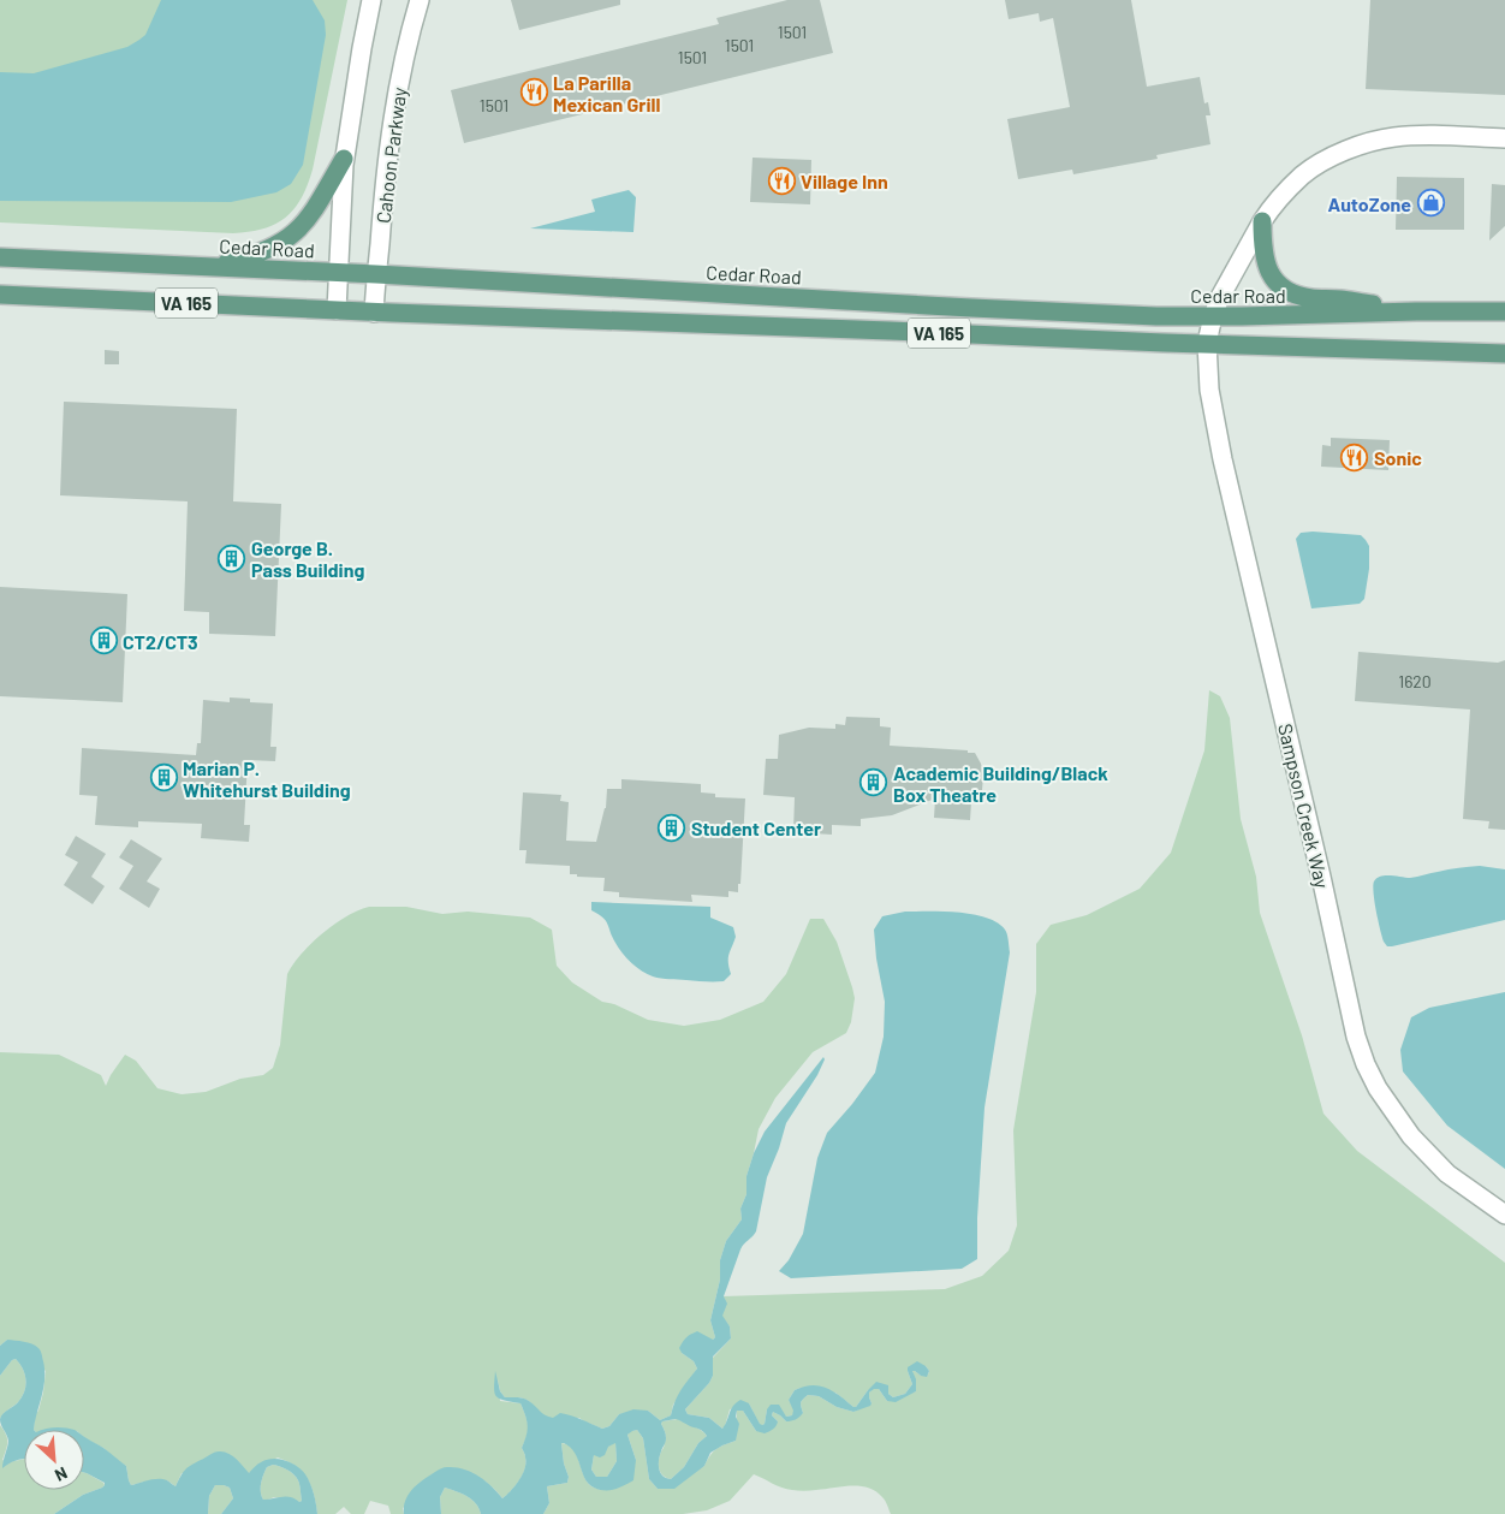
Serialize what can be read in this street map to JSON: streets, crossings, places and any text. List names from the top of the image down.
{
  "streets": {
    "main road": ["Cedar Road", "VA 165"],
    "street": ["Cahoon Parkway", "Sampson Creek Way"]
  },
  "crossings": [
    ["Cahoon Parkway", "Cedar Road"],
    ["Cahoon Parkway", "VA 165"],
    ["Cedar Road", "Sampson Creek Way"],
    ["VA 165", "Sampson Creek Way"]
  ],
  "places": {
    "restaurant": ["La Parilla Mexican Grill", "Village Inn", "Sonic"],
    "shop": ["AutoZone"],
    "building": [
      "George B. Pass Building",
      "CT2/CT3",
      "Marian P. Whitehurst Building",
      "Academic Building/Black Box Theatre",
      "Student Center"
    ]
  },
  "house_numbers": [
    "1501",
    "1501",
    "1501",
    "1501",
    "1620"
  ],
  "north": "bottom right"
}
